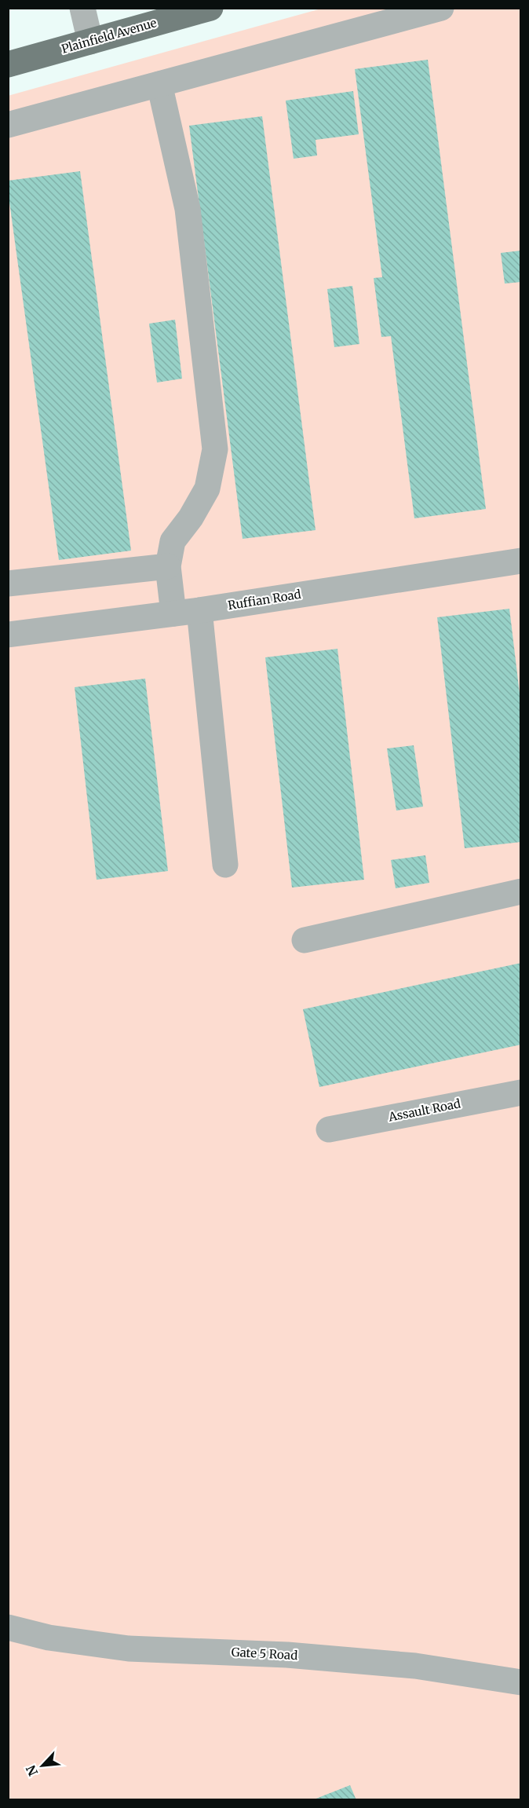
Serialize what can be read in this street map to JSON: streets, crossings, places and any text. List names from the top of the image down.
{
  "streets": {
    "main road": ["Plainfield Avenue"],
    "street": ["Ruffian Road", "Assault Road", "Gate 5 Road"]
  },
  "north": "bottom left"
}
